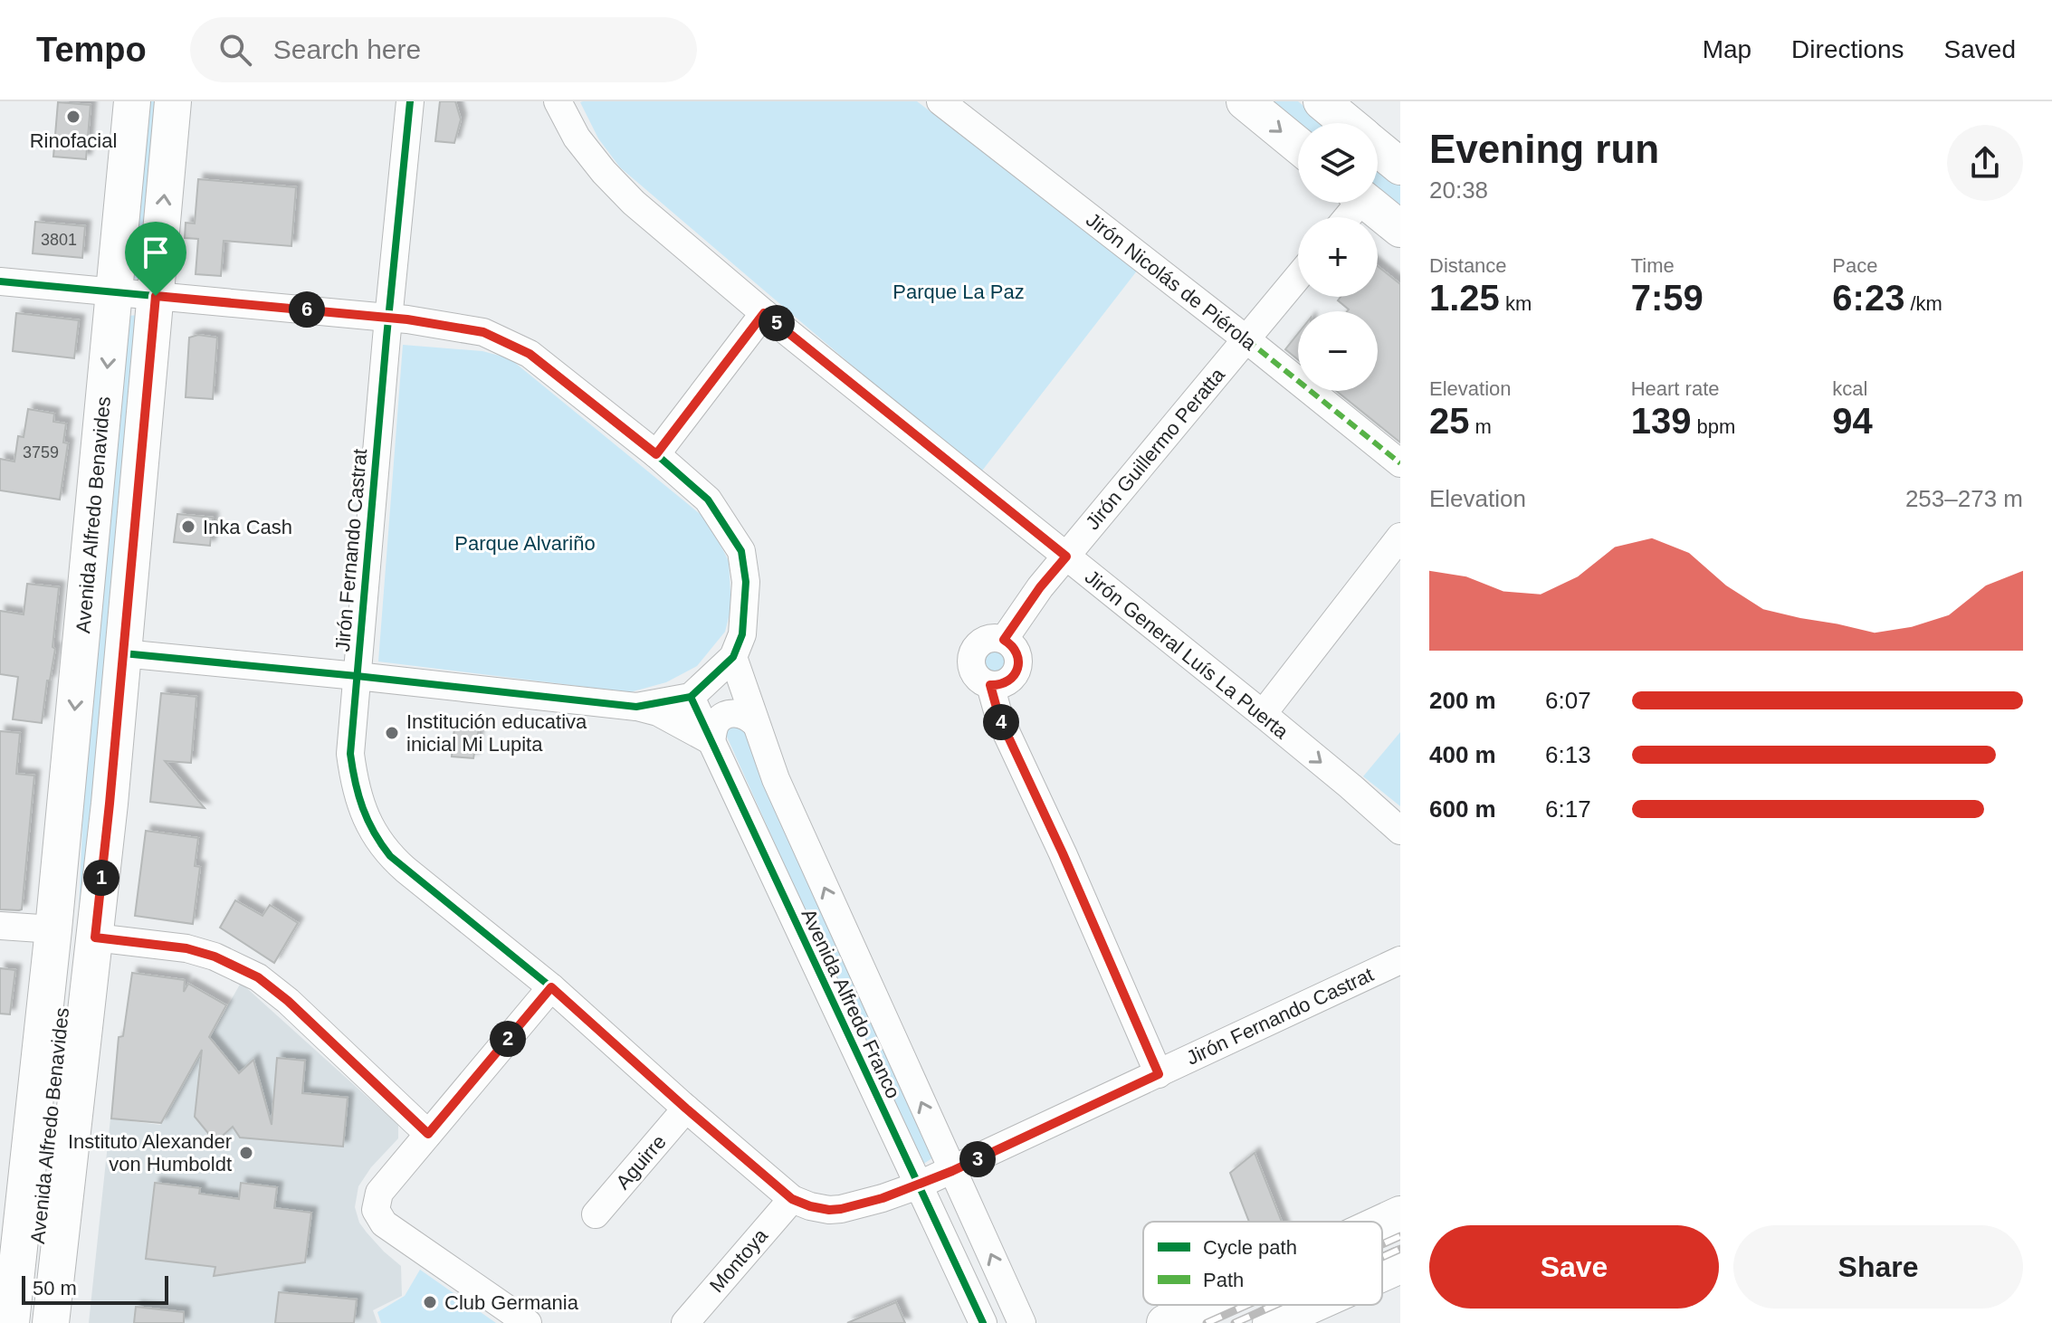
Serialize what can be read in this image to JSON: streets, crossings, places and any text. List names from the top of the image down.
{
  "streets": {
    "main road": ["Avenida Alfredo Benavides"],
    "street": [
      "Jirón Nicolás de Piérola",
      "Jirón Guillermo Peratta",
      "Jirón Fernando Castrat",
      "Jirón General Luís La Puerta",
      "Avenida Alfredo Franco",
      "Aguirre",
      "Montoya"
    ]
  },
  "crossings": [
    ["Jirón Nicolás de Piérola", "Jirón Guillermo Peratta"],
    ["Jirón Guillermo Peratta", "Jirón Fernando Castrat"],
    ["Jirón Guillermo Peratta", "Jirón General Luís La Puerta"],
    ["Jirón Fernando Castrat", "Avenida Alfredo Franco"],
    ["Jirón Fernando Castrat", "Aguirre"],
    ["Jirón Fernando Castrat", "Montoya"]
  ],
  "parks": ["Parque La Paz", "Parque Alvariño"],
  "places": [
    "Rinofacial",
    "Inka Cash",
    "Institución educativa inicial Mi Lupita",
    "Instituto Alexander von Humboldt",
    "Club Germania"
  ],
  "house_numbers": ["3801", "3759"],
  "legend": ["Cycle path", "Path"],
  "scale_bar": "50 m",
  "page": {
    "header": "Tempo",
    "search": "Search here",
    "nav": ["Map", "Directions", "Saved"],
    "heading": ["Evening run", "20:38"],
    "map_buttons": ["+", "−"],
    "stats": [
      ["Distance", "1.25 km"],
      ["Time", "7:59"],
      ["Pace", "6:23 /km"],
      ["Elevation", "25 m"],
      ["Heart rate", "139 bpm"],
      ["kcal", "94"]
    ],
    "pins": [
      "6",
      "5",
      "4",
      "1",
      "2",
      "3"
    ],
    "chart": ["Elevation", "253–273 m"],
    "list": [
      {
        "name": "200 m",
        "note": "6:07"
      },
      {
        "name": "400 m",
        "note": "6:13"
      },
      {
        "name": "600 m",
        "note": "6:17"
      }
    ],
    "buttons": ["Save", "Share"],
    "scale": "50 m"
  }
}
